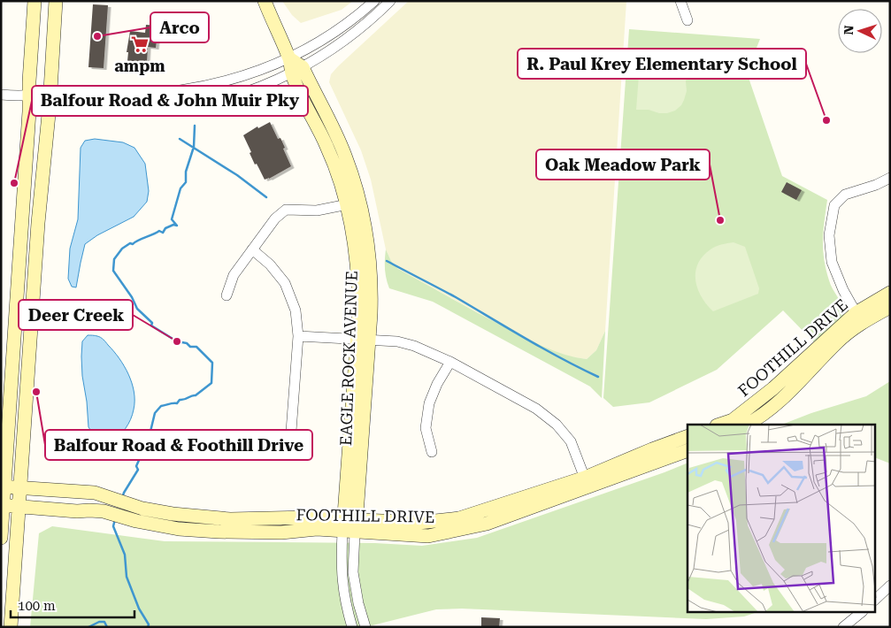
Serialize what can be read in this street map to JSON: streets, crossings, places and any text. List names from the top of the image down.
{
  "streets": {
    "street": ["FOOTHILL DRIVE", "EAGLE ROCK AVENUE"]
  },
  "crossings": [
    ["FOOTHILL DRIVE", "EAGLE ROCK AVENUE"]
  ],
  "places": {
    "other": [
      "Arco",
      "R. Paul Krey Elementary School",
      "Balfour Road & John Muir Pky",
      "Oak Meadow Park",
      "Deer Creek",
      "Balfour Road & Foothill Drive"
    ],
    "supermarket": ["ampm"]
  },
  "scale_bar": "100 m",
  "north": "left"
}
